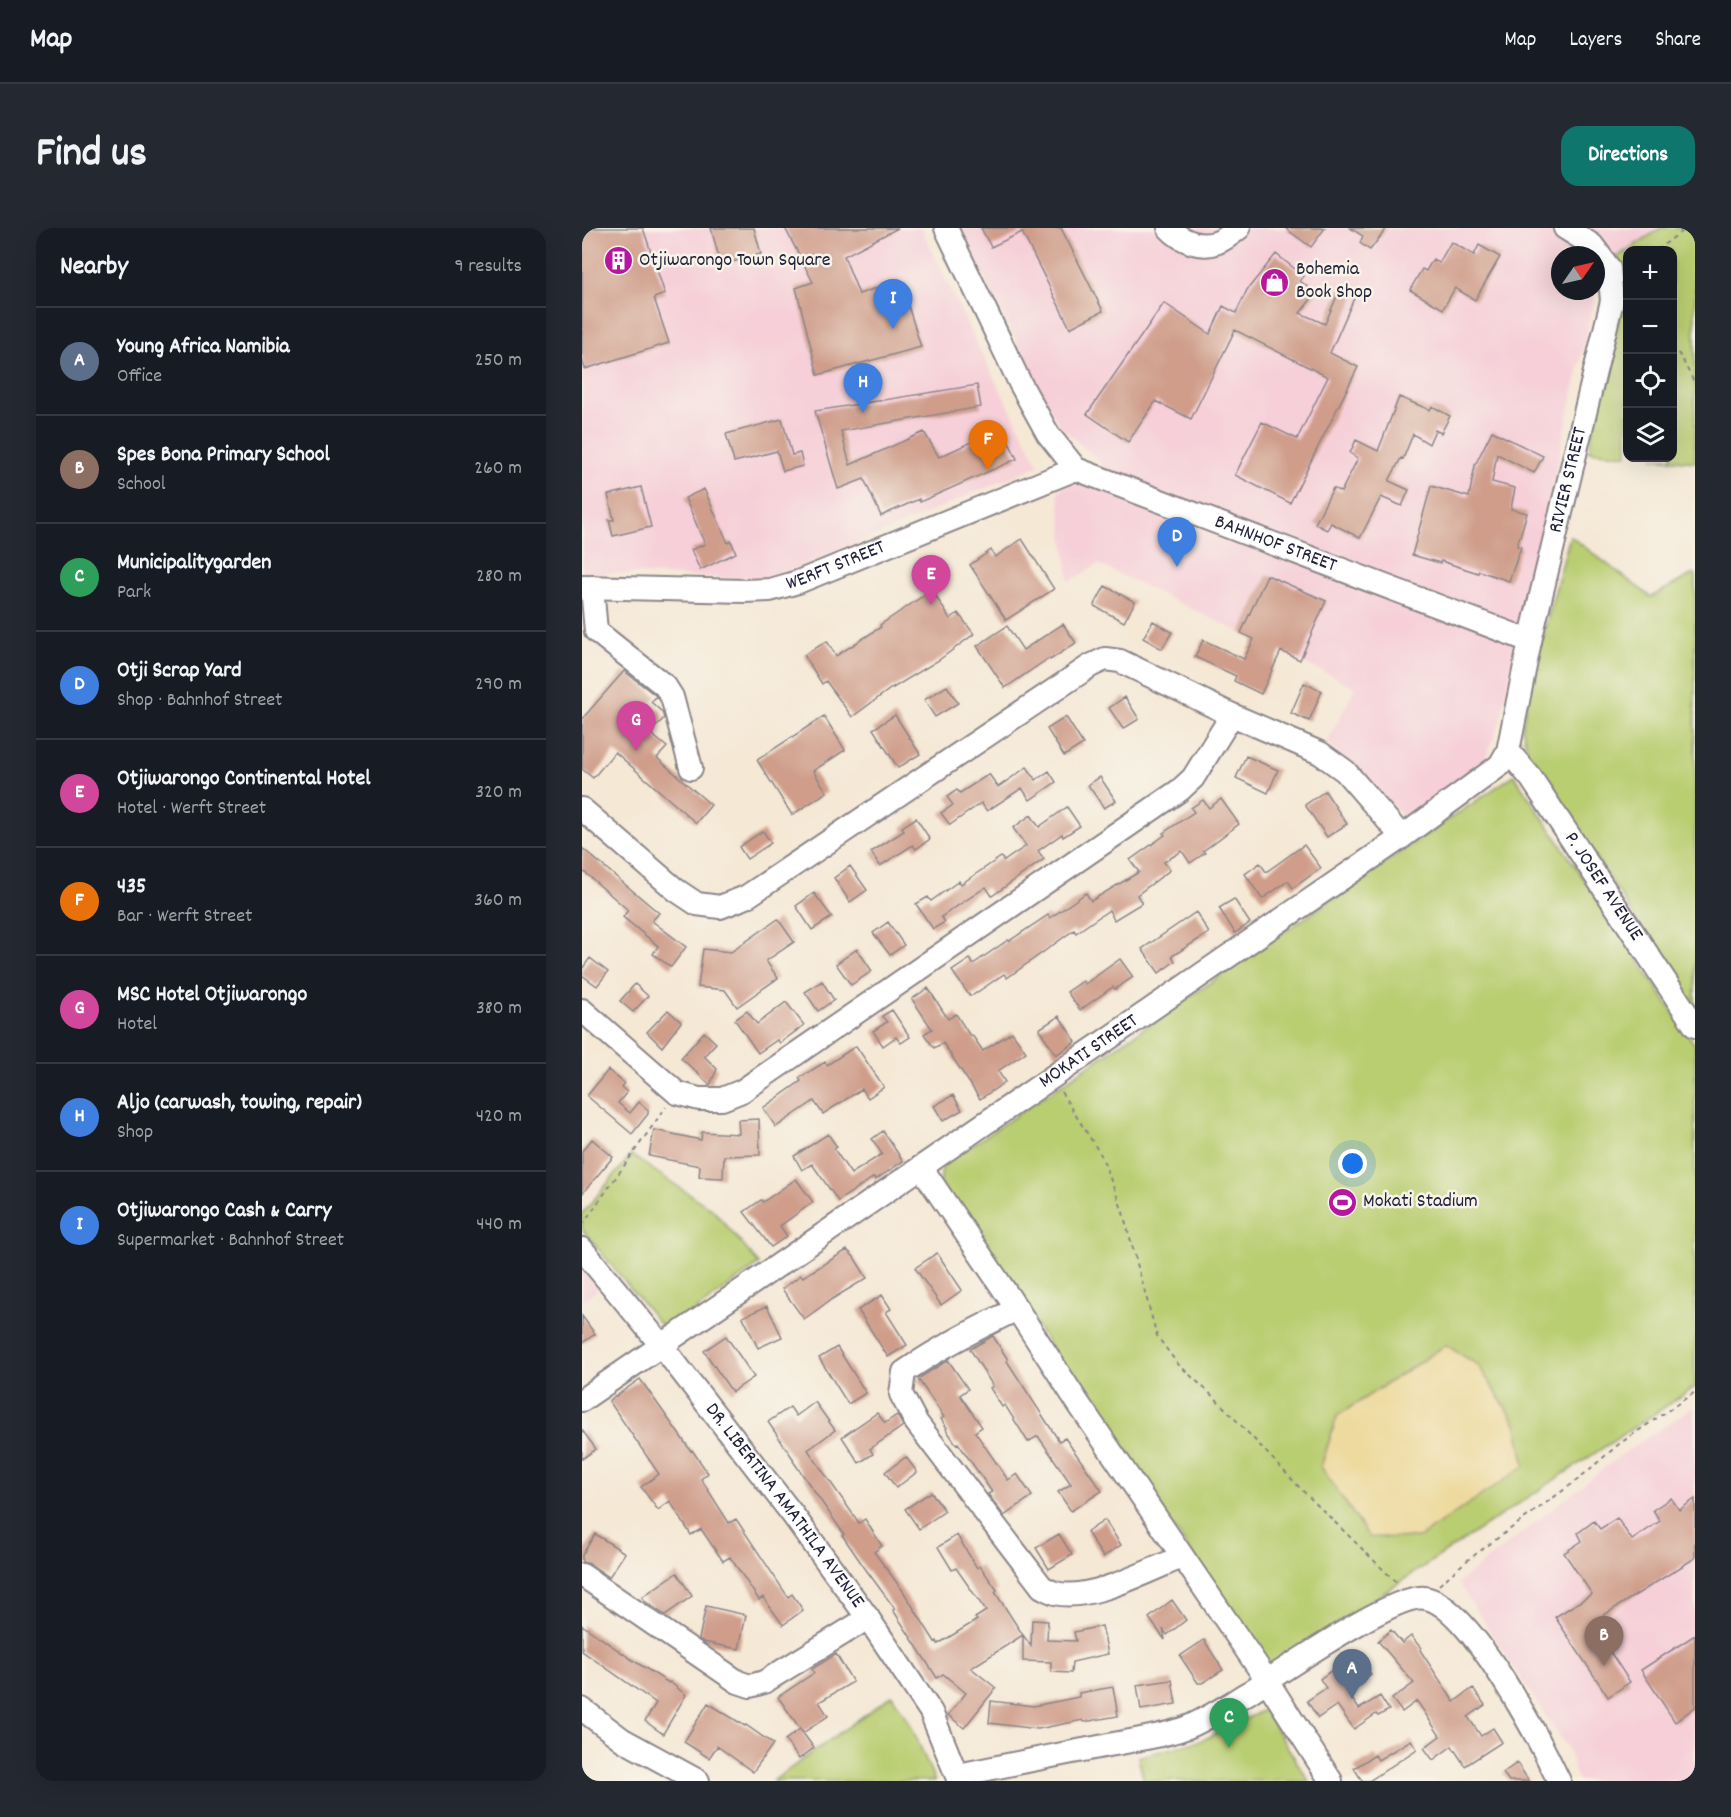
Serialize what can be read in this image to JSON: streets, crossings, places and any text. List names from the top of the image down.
{
  "streets": {
    "street": [
      "RIVIER STREET",
      "BAHNHOF STREET",
      "WERFT STREET",
      "P. JOSEF AVENUE",
      "MOKATI STREET",
      "DR. LIBERTINA AMATHILA AVENUE"
    ]
  },
  "crossings": [
    ["RIVIER STREET", "BAHNHOF STREET"],
    ["RIVIER STREET", "P. JOSEF AVENUE"],
    ["RIVIER STREET", "MOKATI STREET"],
    ["BAHNHOF STREET", "WERFT STREET"],
    ["P. JOSEF AVENUE", "MOKATI STREET"],
    ["MOKATI STREET", "DR. LIBERTINA AMATHILA AVENUE"]
  ],
  "places": {
    "building": ["Otjiwarongo Town Square"],
    "shop": ["Bohemia Book Shop"],
    "sports": ["Mokati Stadium"]
  },
  "north": "top right",
  "page": {
    "header": "Map",
    "nav": ["Map", "Layers", "Share"],
    "title": "Find us",
    "buttons": "Directions",
    "heading": ["Nearby", "9 results"],
    "map_buttons": ["+", "−"],
    "pins": [
      "I",
      "H",
      "F",
      "D",
      "E",
      "G",
      "B",
      "A",
      "C"
    ],
    "list": [
      {
        "mark": "A",
        "name": "Young Africa Namibia",
        "note": "Office",
        "value": "250 m"
      },
      {
        "mark": "B",
        "name": "Spes Bona Primary School",
        "note": "School",
        "value": "260 m"
      },
      {
        "mark": "C",
        "name": "Municipalitygarden",
        "note": "Park",
        "value": "280 m"
      },
      {
        "mark": "D",
        "name": "Otji Scrap Yard",
        "note": "Shop · Bahnhof Street",
        "value": "290 m"
      },
      {
        "mark": "E",
        "name": "Otjiwarongo Continental Hotel",
        "note": "Hotel · Werft Street",
        "value": "320 m"
      },
      {
        "mark": "F",
        "name": "435",
        "note": "Bar · Werft Street",
        "value": "360 m"
      },
      {
        "mark": "G",
        "name": "MSC Hotel Otjiwarongo",
        "note": "Hotel",
        "value": "380 m"
      },
      {
        "mark": "H",
        "name": "Aljo (carwash, towing, repair)",
        "note": "Shop",
        "value": "420 m"
      },
      {
        "mark": "I",
        "name": "Otjiwarongo Cash & Carry",
        "note": "Supermarket · Bahnhof Street",
        "value": "440 m"
      }
    ]
  }
}
